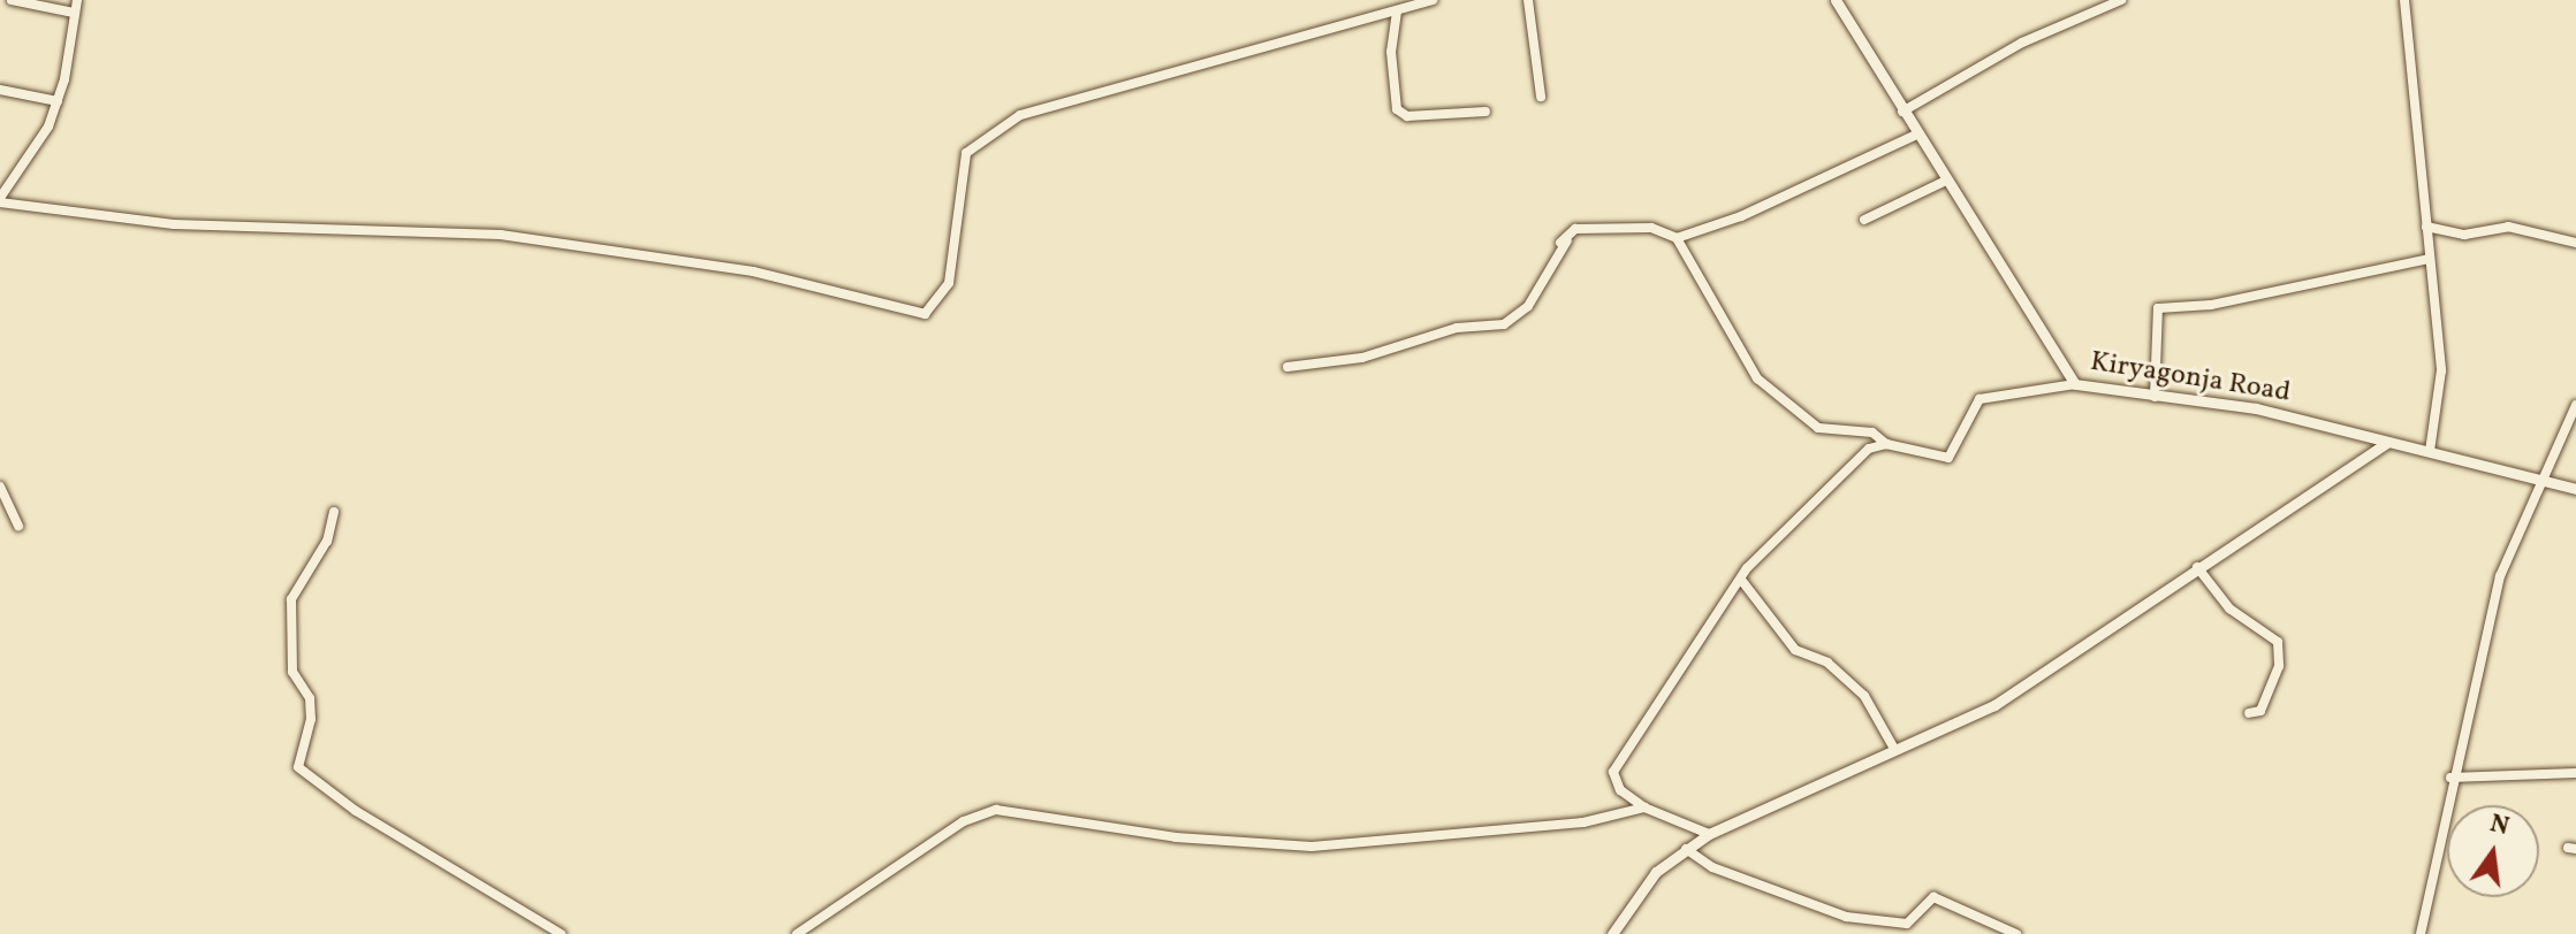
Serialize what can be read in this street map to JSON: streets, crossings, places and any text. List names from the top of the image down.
{
  "streets": {
    "street": ["Kiryagonja Road"]
  },
  "north": "top"
}
